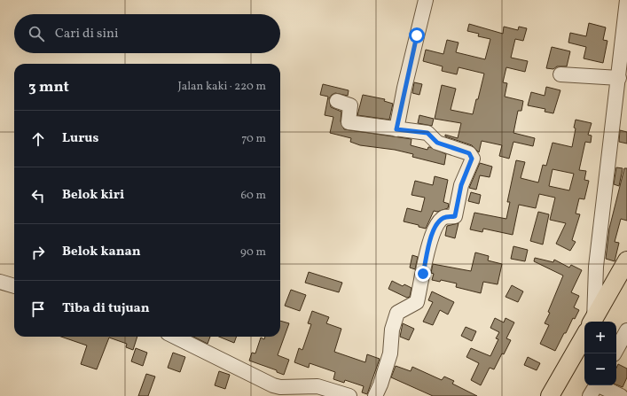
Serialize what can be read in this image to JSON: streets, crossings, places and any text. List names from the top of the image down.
{
  "page": {
    "search": "Cari di sini",
    "heading": ["3 mnt", "Jalan kaki · 220 m"],
    "list": [
      ["Lurus", "70 m"],
      ["Belok kiri", "60 m"],
      ["Belok kanan", "90 m"],
      "Tiba di tujuan"
    ],
    "map_buttons": ["+", "−"]
  }
}
